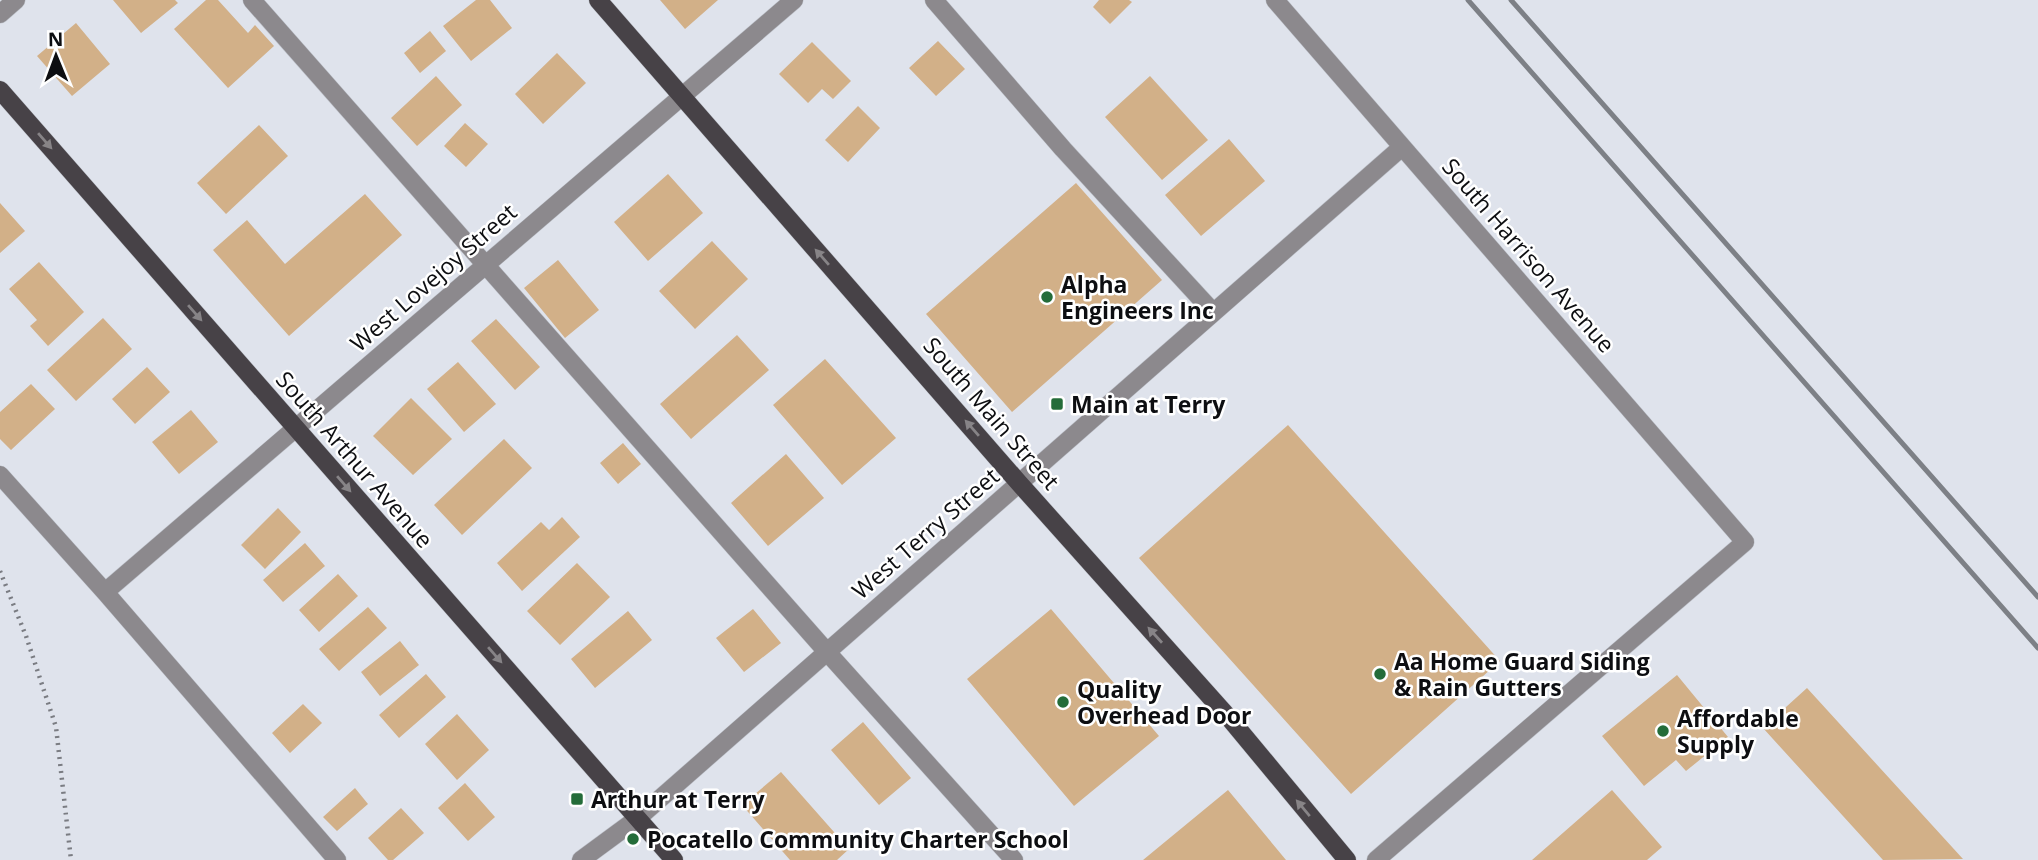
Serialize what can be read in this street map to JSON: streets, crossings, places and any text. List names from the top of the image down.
{
  "streets": {
    "main road": ["South Main Street", "South Arthur Avenue"],
    "street": ["South Harrison Avenue", "West Lovejoy Street", "West Terry Street"]
  },
  "crossings": [
    ["South Harrison Avenue", "West Terry Street"],
    ["West Lovejoy Street", "South Main Street"],
    ["West Lovejoy Street", "South Arthur Avenue"],
    ["South Main Street", "West Terry Street"],
    ["South Arthur Avenue", "West Terry Street"]
  ],
  "one_way": ["South Main Street", "South Arthur Avenue"],
  "places": {
    "other": [
      "Alpha Engineers Inc",
      "Aa Home Guard Siding & Rain Gutters",
      "Quality Overhead Door",
      "Affordable Supply",
      "Pocatello Community Charter School"
    ],
    "transit": ["Main at Terry", "Arthur at Terry"]
  },
  "north": "top"
}
